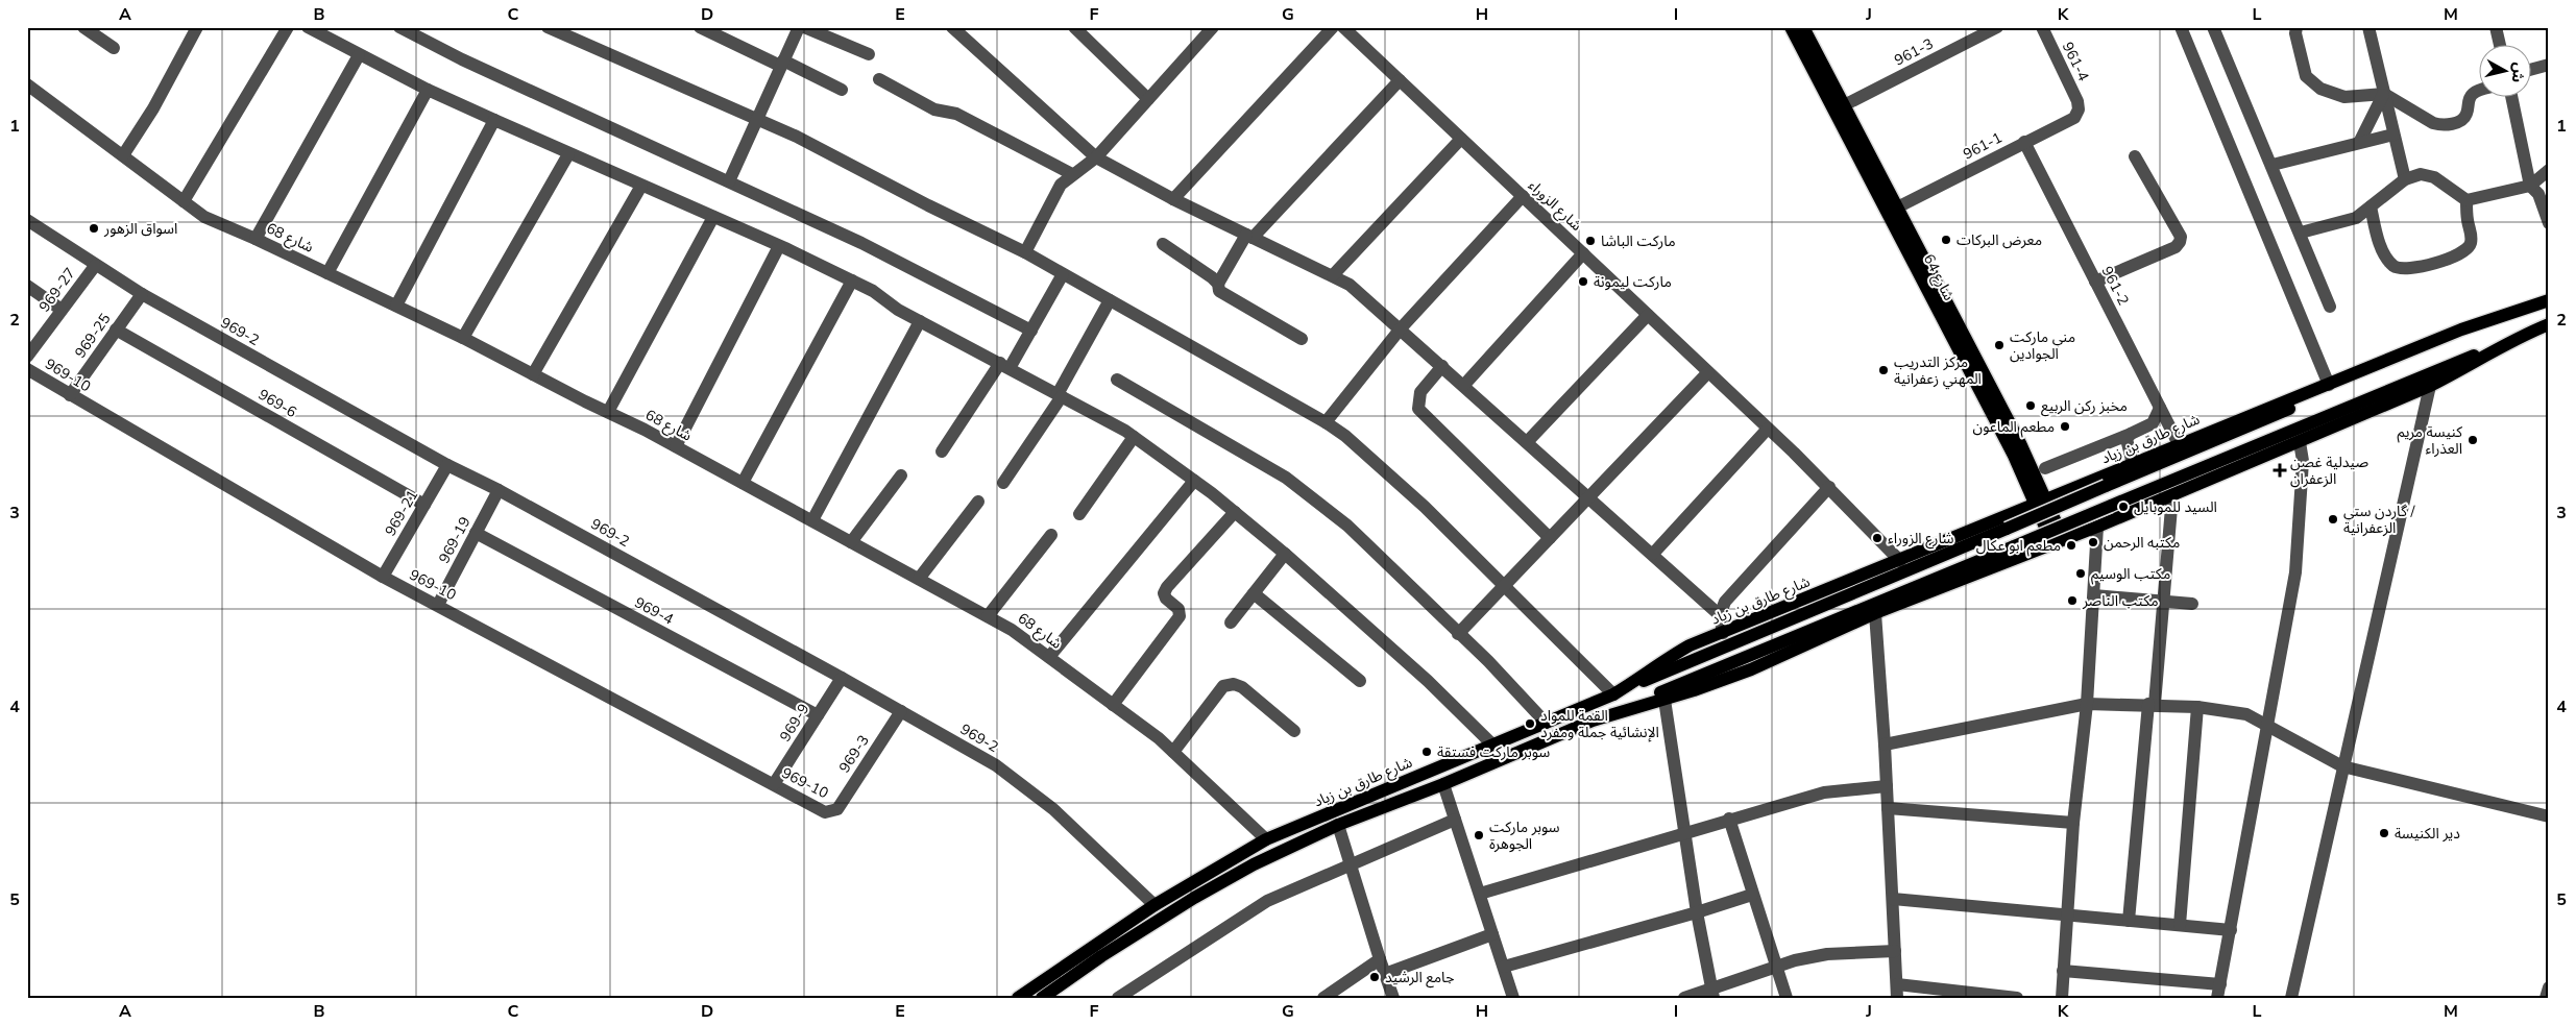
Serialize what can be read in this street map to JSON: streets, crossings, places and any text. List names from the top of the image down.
{
  "streets": {
    "main road": ["شارع 64", "شارع طارق بن زياد"],
    "street": [
      "961-3",
      "961-4",
      "961-1",
      "شارع الزوراء",
      "شارع 68",
      "961-2",
      "969-27",
      "969-2",
      "969-25",
      "969-10",
      "969-6",
      "969-21",
      "969-19",
      "969-4",
      "969-9",
      "969-3"
    ]
  },
  "crossings": [
    ["961-3", "شارع 64"],
    ["961-4", "961-1"],
    ["961-1", "شارع 64"],
    ["961-1", "961-2"],
    ["شارع الزوراء", "شارع طارق بن زياد"],
    ["شارع 68", "شارع طارق بن زياد"],
    ["شارع 64", "شارع طارق بن زياد"],
    ["961-2", "شارع طارق بن زياد"],
    ["969-27", "969-2"],
    ["969-2", "969-25"],
    ["969-2", "شارع طارق بن زياد"],
    ["969-2", "969-21"],
    ["969-2", "969-19"],
    ["969-2", "969-9"],
    ["969-2", "969-3"],
    ["969-25", "969-10"],
    ["969-25", "969-6"],
    ["969-10", "969-21"],
    ["969-10", "969-19"],
    ["969-10", "969-9"],
    ["969-10", "969-3"],
    ["969-6", "969-21"],
    ["969-19", "969-4"],
    ["969-4", "969-9"]
  ],
  "places": {
    "other": [
      "اسواق الزهور",
      "معرض البركات",
      "ماركت الباشا",
      "ماركت ليمونة",
      "مني ماركت الجوادين",
      "مركز التدريب المهني زعفرانية",
      "مخبز ركن الربيع",
      "مطعم الماعون",
      "كنيسة مريم العذراء",
      "السيد للموبايل",
      "گاردن ستي / الزعفرانية",
      "شارع الزوراء",
      "مكتبه الرحمن",
      "مطعم ابو عكال",
      "مكتب الوسيم",
      "مكتب الناصر",
      "القمة للمواد الإنشائية جملة ومفرد",
      "سوبر ماركت فستقة",
      "دير الكنيسة",
      "سوبر ماركت الجوهرة",
      "جامع الرشيد"
    ],
    "health": ["صيدلية غصن الزعفران"]
  },
  "north": "right",
  "grid": {
    "columns": [
      "A",
      "B",
      "C",
      "D",
      "E",
      "F",
      "G",
      "H",
      "I",
      "J",
      "K",
      "L",
      "M"
    ],
    "rows": [
      "1",
      "2",
      "3",
      "4",
      "5"
    ]
  }
}
